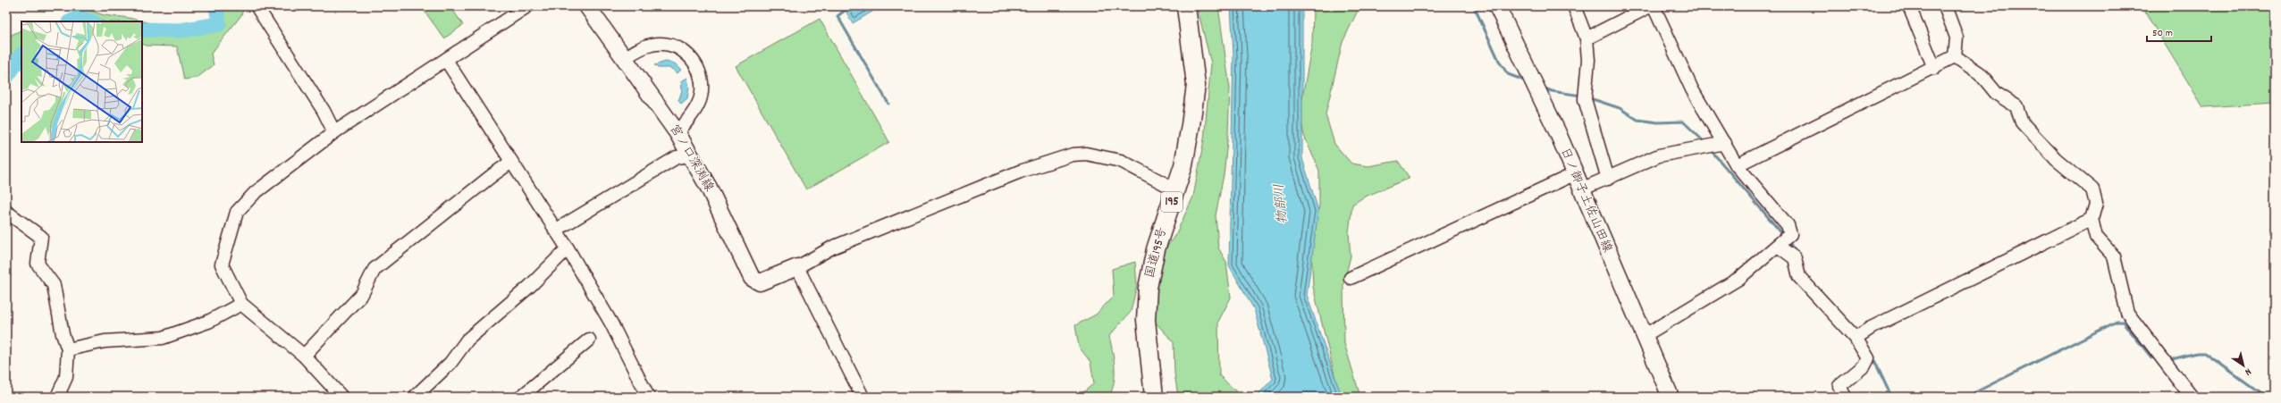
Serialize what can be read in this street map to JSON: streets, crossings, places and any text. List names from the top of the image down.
{
  "streets": {
    "highway": ["195", "国道195号"],
    "main road": ["宮ノ口深渕線", "日ノ御子土佐山田線"]
  },
  "water": ["物部川"],
  "scale_bar": "50 m",
  "north": "bottom right"
}
